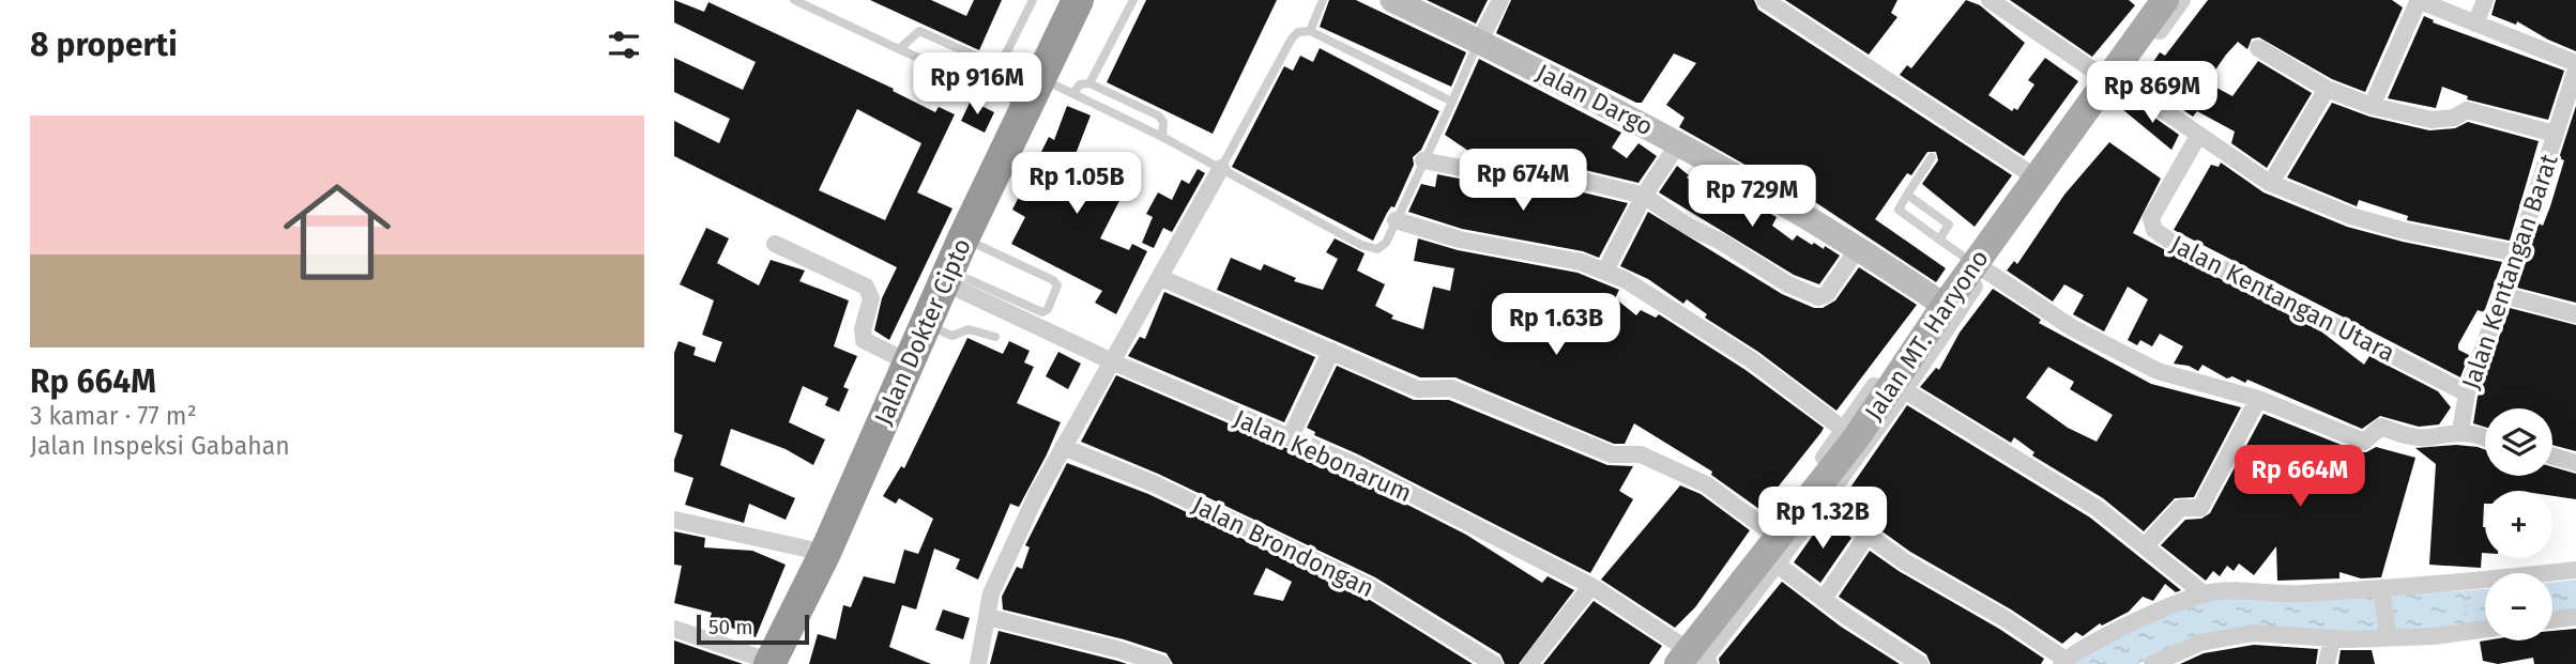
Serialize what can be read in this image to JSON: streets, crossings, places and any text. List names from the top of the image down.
{
  "streets": {
    "highway": ["Jalan Dokter Cipto"],
    "main road": ["Jalan MT. Haryono"],
    "street": [
      "Jalan Dargo",
      "Jalan Kentangan Barat",
      "Jalan Kentangan Utara",
      "Jalan Kebonarum",
      "Jalan Brondongan"
    ]
  },
  "crossings": [
    ["Jalan Dargo", "Jalan MT. Haryono"],
    ["Jalan Kentangan Barat", "Jalan Kentangan Utara"],
    ["Jalan Dokter Cipto", "Jalan Kebonarum"],
    ["Jalan MT. Haryono", "Jalan Kebonarum"]
  ],
  "scale_bar": "50 m",
  "page": {
    "heading": "8 properti",
    "price": [
      "Rp 916M",
      "Rp 869M",
      "Rp 674M",
      "Rp 1.05B",
      "Rp 729M",
      "Rp 1.63B",
      "Rp 664M",
      "Rp 1.32B"
    ],
    "list": [
      {
        "name": "Rp 664M",
        "note": "3 kamar · 77 m² · Jalan Inspeksi Gabahan"
      }
    ],
    "map_buttons": ["+", "−"],
    "scale": "50 m"
  }
}
